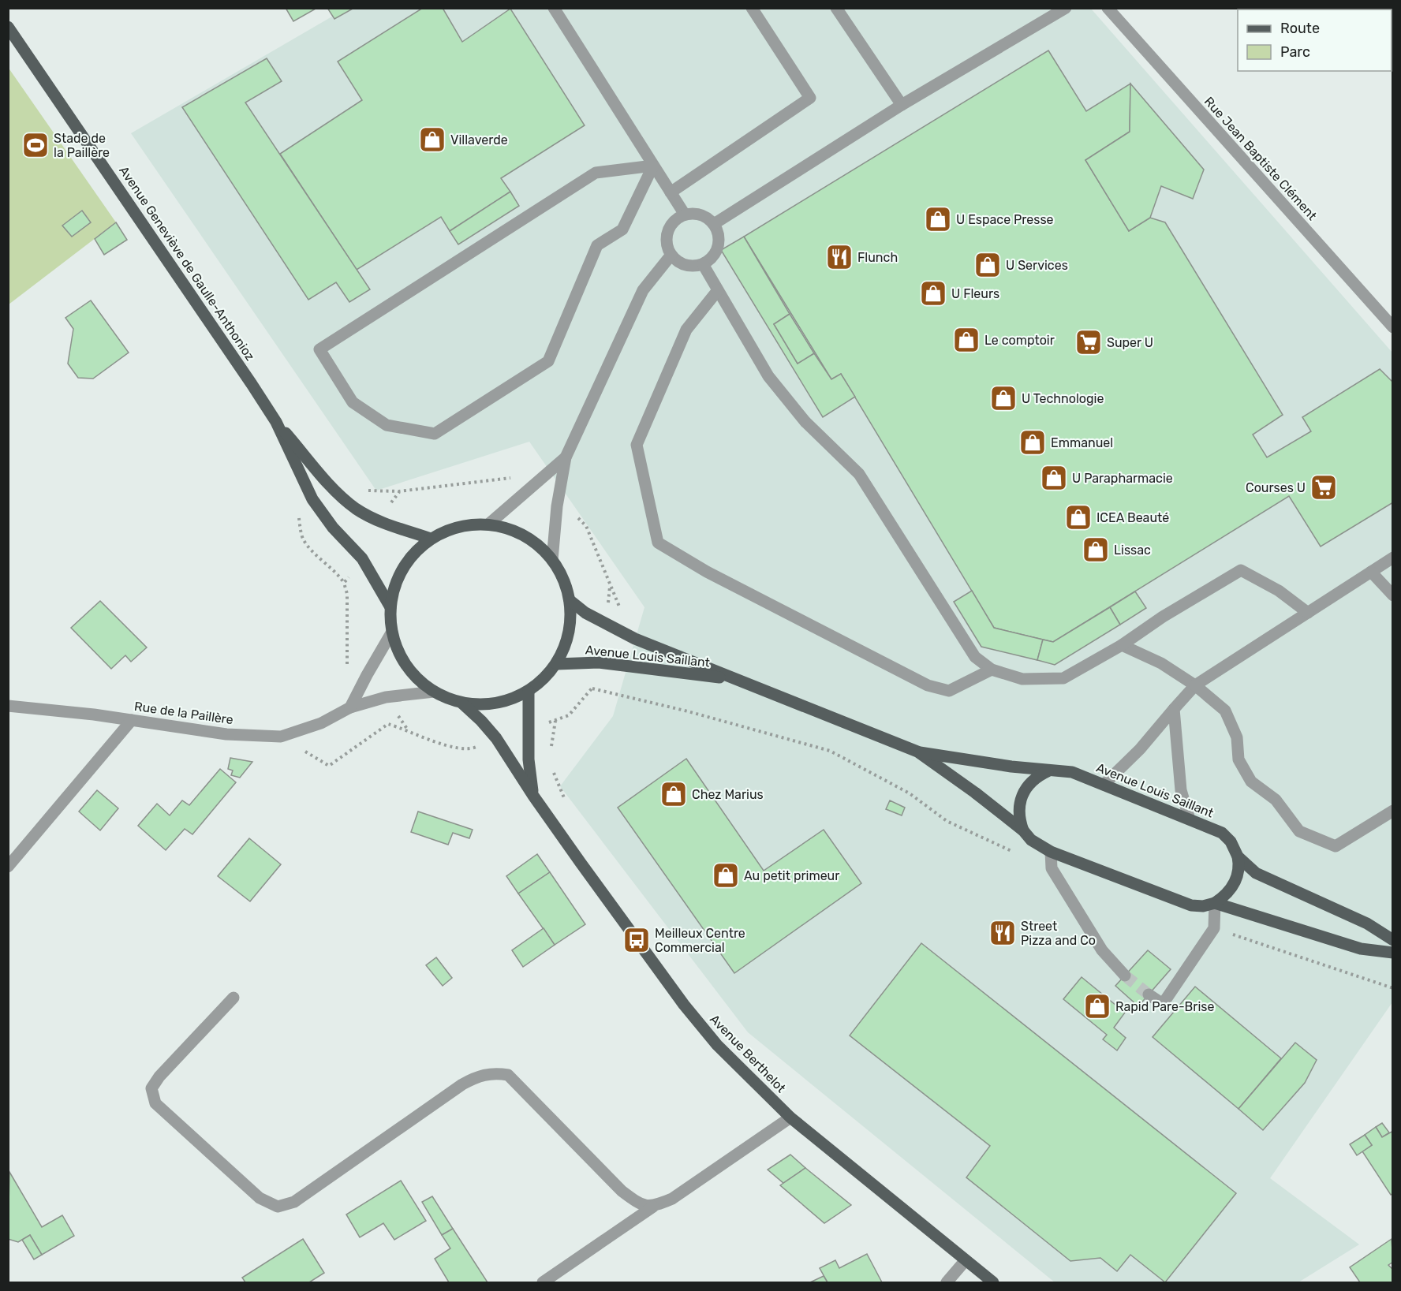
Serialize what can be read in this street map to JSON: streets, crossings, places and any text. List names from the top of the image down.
{
  "streets": {
    "main road": ["Avenue Geneviève de Gaulle-Anthonioz", "Avenue Louis Saillant", "Avenue Berthelot"],
    "street": ["Rue Jean Baptiste Clément", "Rue de la Paillère"]
  },
  "places": {
    "shop": [
      "Villaverde",
      "U Espace Presse",
      "U Services",
      "U Fleurs",
      "Le comptoir",
      "U Technologie",
      "Emmanuel",
      "U Parapharmacie",
      "ICEA Beauté",
      "Lissac",
      "Chez Marius",
      "Au petit primeur",
      "Rapid Pare-Brise"
    ],
    "sports": ["Stade de la Paillère"],
    "restaurant": ["Flunch", "Street Pizza and Co"],
    "supermarket": ["Super U", "Courses U"],
    "bus stop": ["Meilleux Centre Commercial"]
  },
  "legend": ["Route", "Parc"]
}
